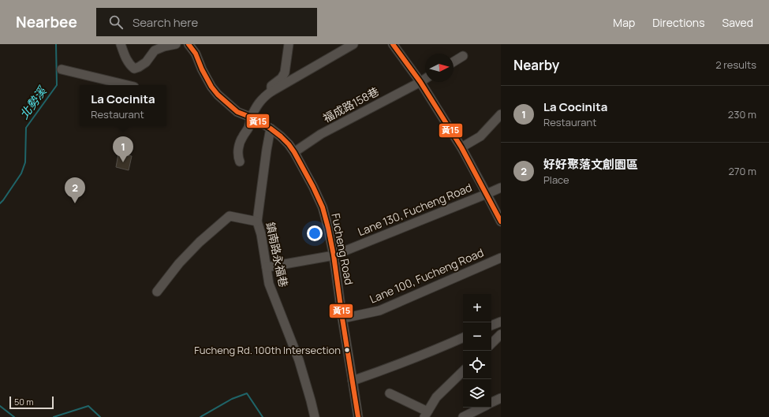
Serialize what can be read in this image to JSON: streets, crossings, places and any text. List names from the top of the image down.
{
  "streets": {
    "street": [
      "福成路158巷",
      "Lane 130, Fucheng Road",
      "Fucheng Road",
      "鎮南路永福巷",
      "Lane 100, Fucheng Road"
    ]
  },
  "crossings": [
    ["福成路158巷", "Fucheng Road"],
    ["Lane 130, Fucheng Road", "Fucheng Road"],
    ["Lane 130, Fucheng Road", "鎮南路永福巷"],
    ["Fucheng Road", "鎮南路永福巷"],
    ["Fucheng Road", "Lane 100, Fucheng Road"]
  ],
  "water": ["北勢溪"],
  "places": ["Fucheng Rd. 100th Intersection"],
  "lines": ["transit line 黃15"],
  "scale_bar": "50 m",
  "north": "right",
  "page": {
    "header": "Nearbee",
    "search": "Search here",
    "nav": ["Map", "Directions", "Saved"],
    "heading": ["Nearby", "2 results"],
    "popup": ["La Cocinita", "Restaurant"],
    "list": [
      {
        "mark": "1",
        "name": "La Cocinita",
        "note": "Restaurant",
        "value": "230 m"
      },
      {
        "mark": "2",
        "name": "好好聚落文創園區",
        "note": "Place",
        "value": "270 m"
      }
    ],
    "pins": ["1", "2"],
    "map_buttons": ["+", "−"],
    "scale": "50 m"
  }
}
